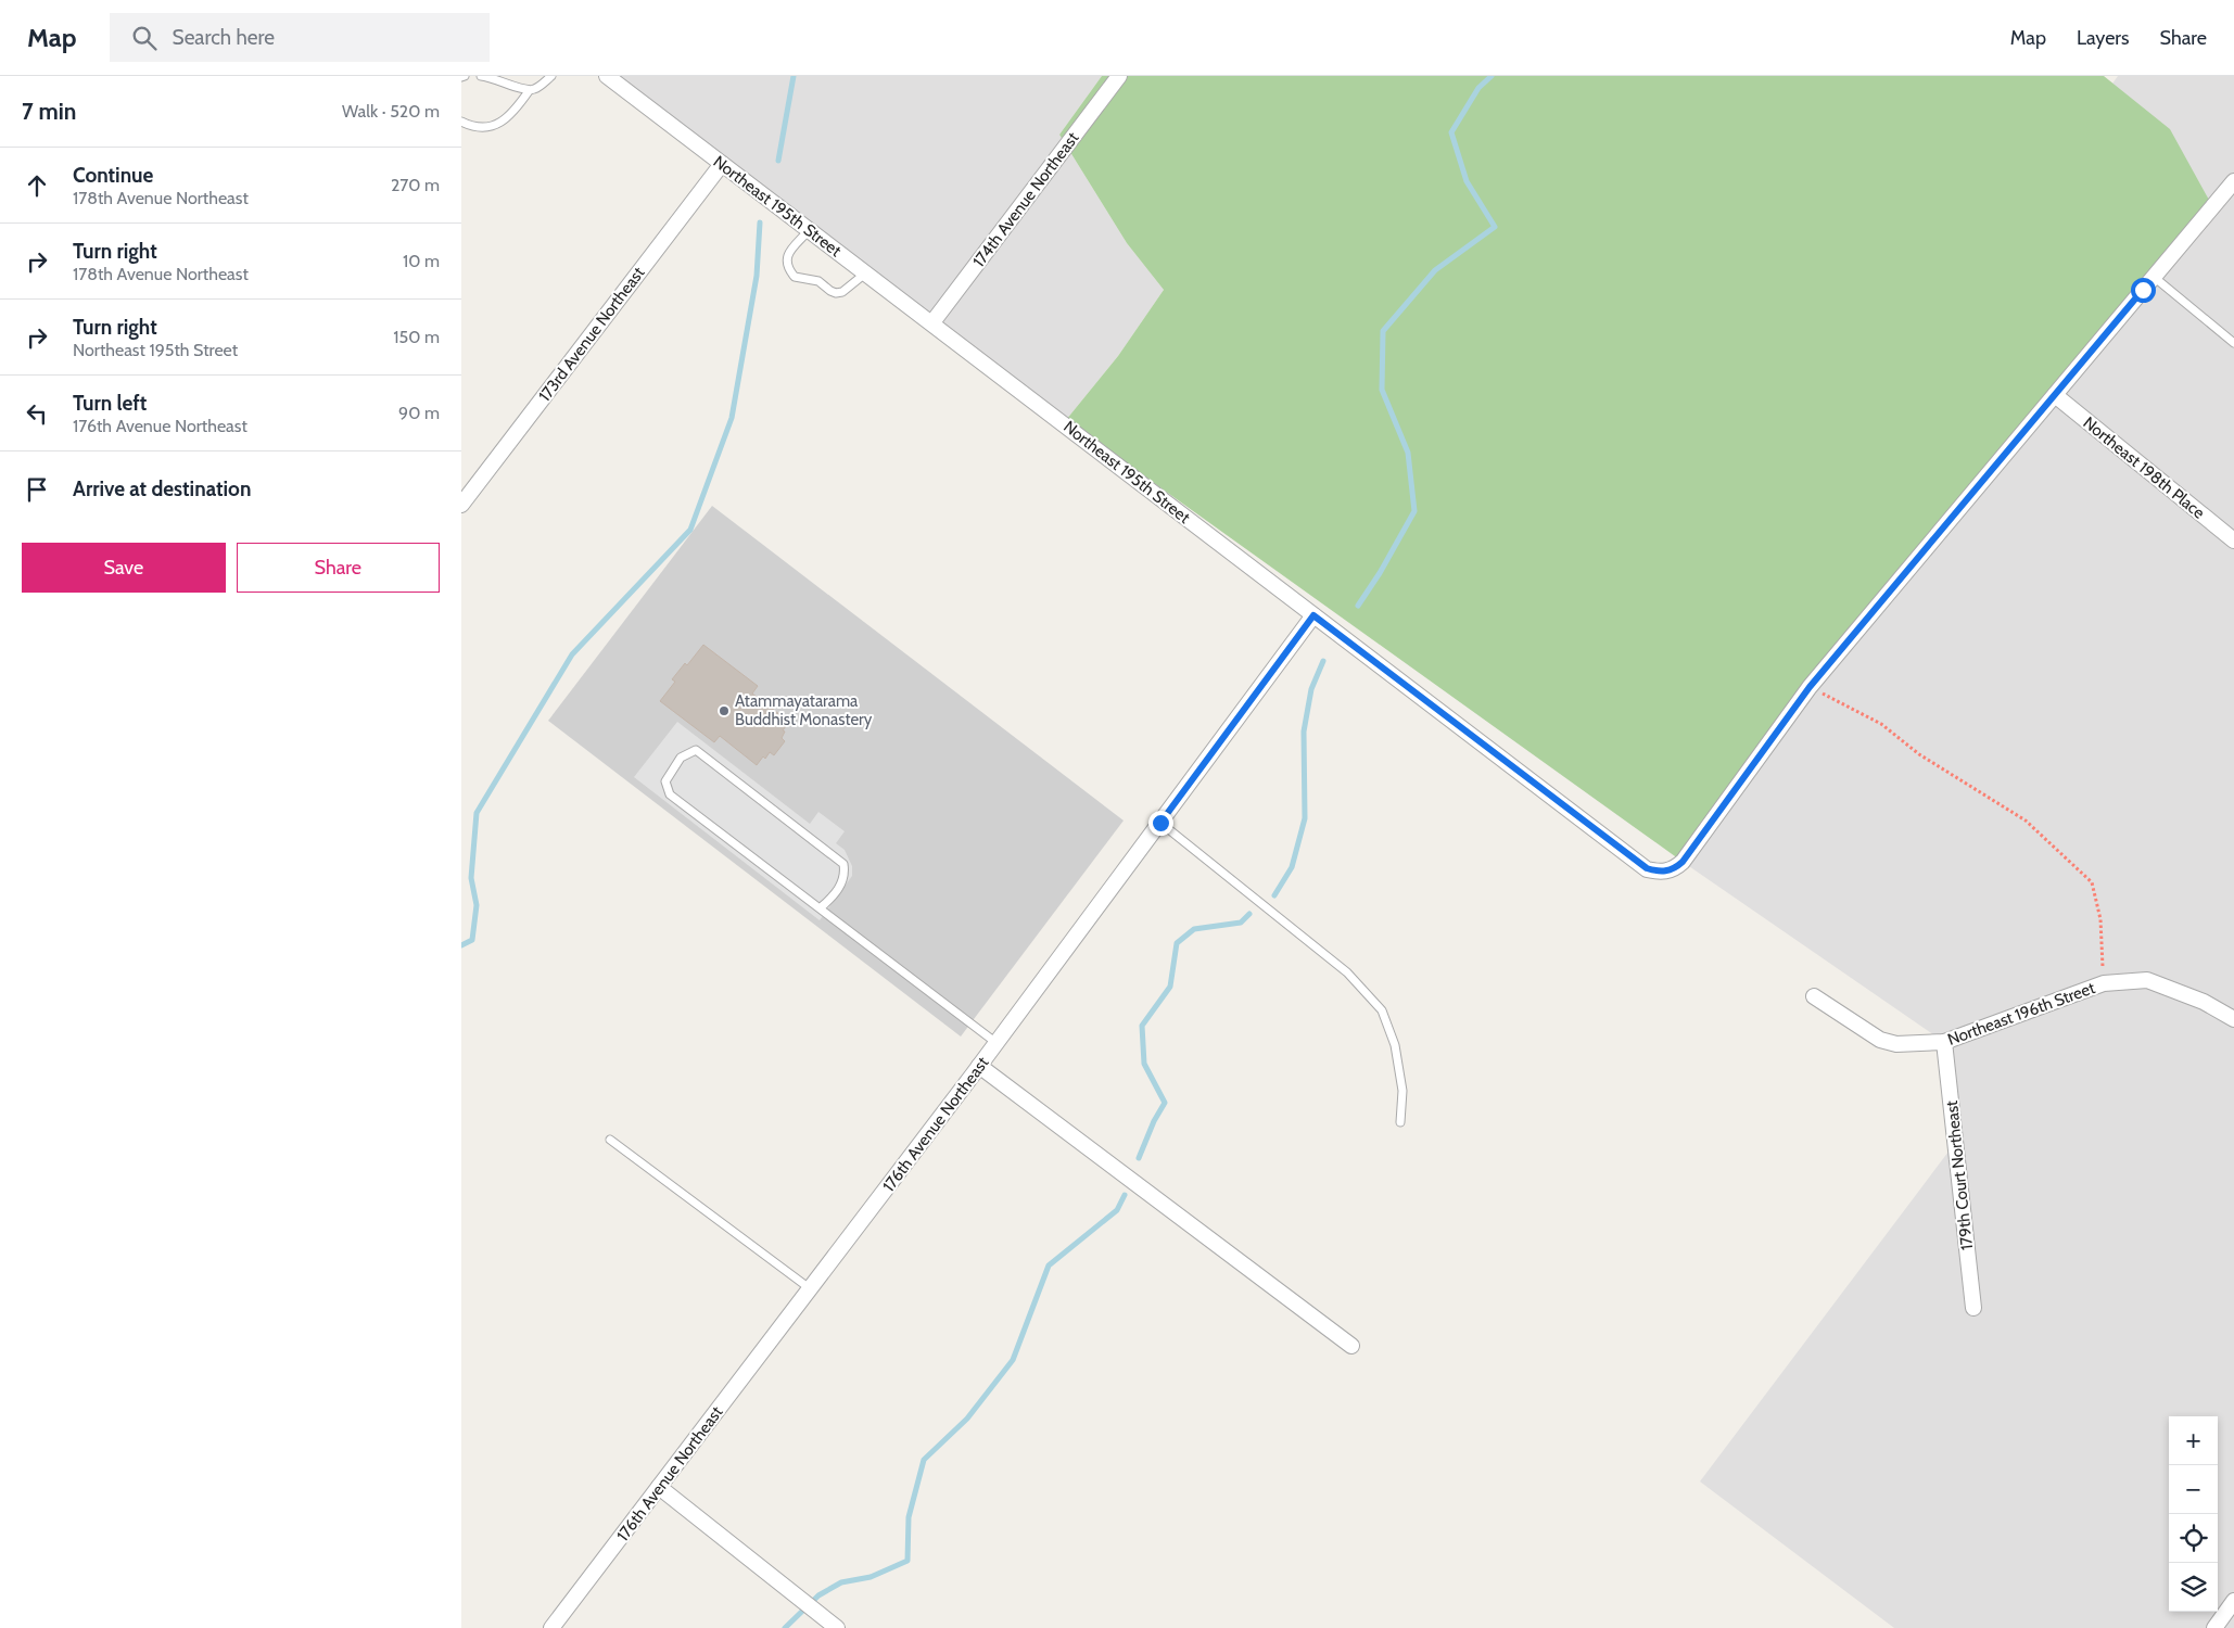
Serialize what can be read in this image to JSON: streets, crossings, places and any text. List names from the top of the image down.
{
  "streets": {
    "street": [
      "174th Avenue Northeast",
      "Northeast 195th Street",
      "173rd Avenue Northeast",
      "Northeast 198th Place",
      "Northeast 196th Street",
      "176th Avenue Northeast",
      "179th Court Northeast"
    ]
  },
  "crossings": [
    ["174th Avenue Northeast", "Northeast 195th Street"],
    ["Northeast 195th Street", "173rd Avenue Northeast"],
    ["Northeast 195th Street", "176th Avenue Northeast"],
    ["Northeast 196th Street", "179th Court Northeast"]
  ],
  "places": ["Atammayatarama Buddhist Monastery"],
  "page": {
    "header": "Map",
    "search": "Search here",
    "nav": ["Map", "Layers", "Share"],
    "heading": ["7 min", "Walk · 520 m"],
    "list": [
      ["Continue", "178th Avenue Northeast", "270 m"],
      ["Turn right", "178th Avenue Northeast", "10 m"],
      ["Turn right", "Northeast 195th Street", "150 m"],
      ["Turn left", "176th Avenue Northeast", "90 m"],
      "Arrive at destination"
    ],
    "buttons": ["Save", "Share"],
    "map_buttons": ["+", "−"]
  }
}
